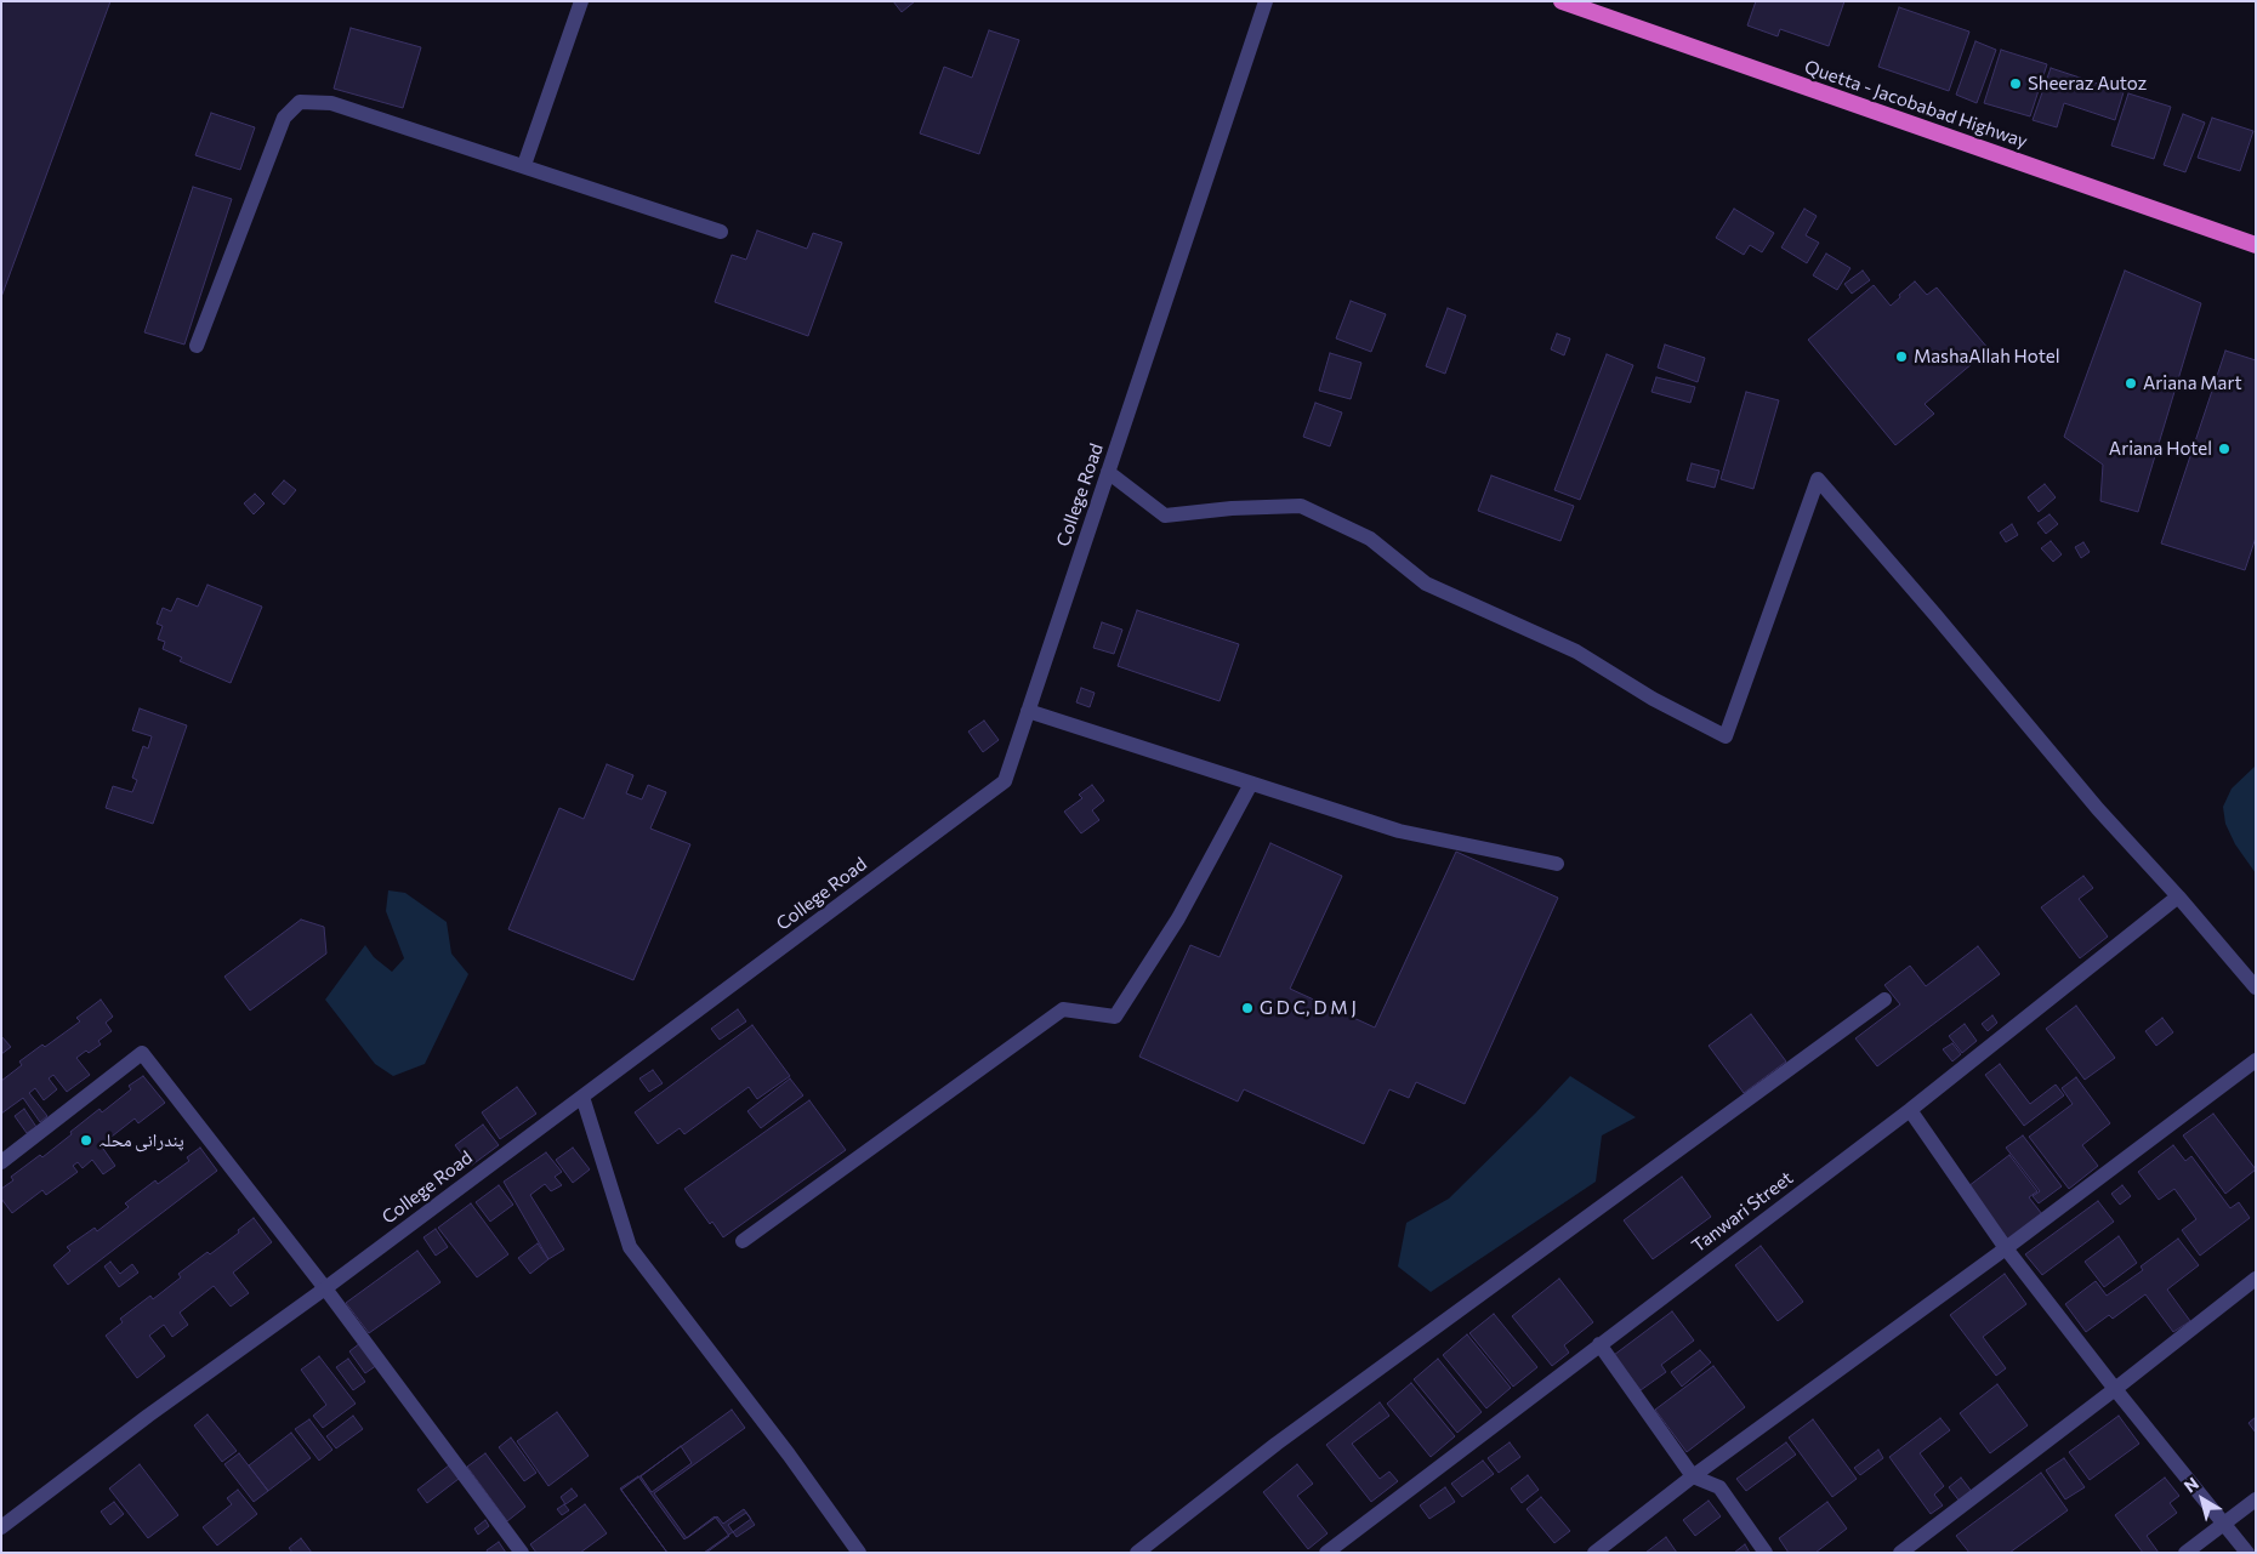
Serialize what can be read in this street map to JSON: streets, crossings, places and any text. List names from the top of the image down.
{
  "streets": {
    "highway": ["Quetta - Jacobabad Highway"],
    "street": ["College Road", "Tanwari Street"]
  },
  "places": [
    "Sheeraz Autoz",
    "MashaAllah Hotel",
    "Ariana Mart",
    "Ariana Hotel",
    "G D C, D M J",
    "پندرانی محلہ"
  ],
  "north": "top left"
}
